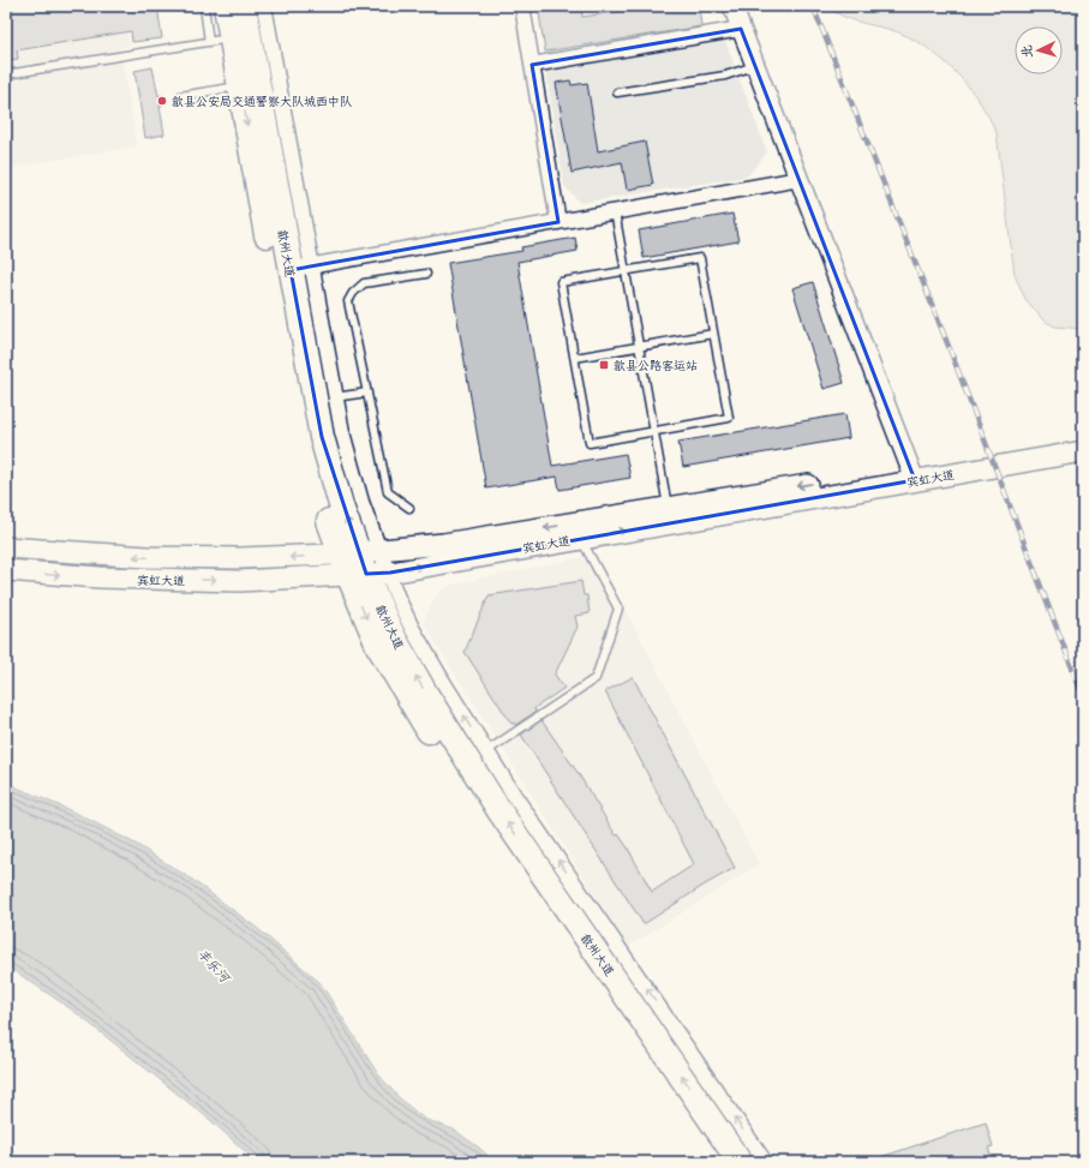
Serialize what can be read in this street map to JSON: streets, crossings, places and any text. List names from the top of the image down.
{
  "streets": {
    "highway": ["歙州大道"],
    "main road": ["宾虹大道"]
  },
  "crossings": [
    ["歙州大道", "宾虹大道"]
  ],
  "water": ["丰乐河"],
  "places": {
    "other": ["歙县公安局交通警察大队城西中队"],
    "transit": ["歙县公路客运站"]
  },
  "north": "left"
}
